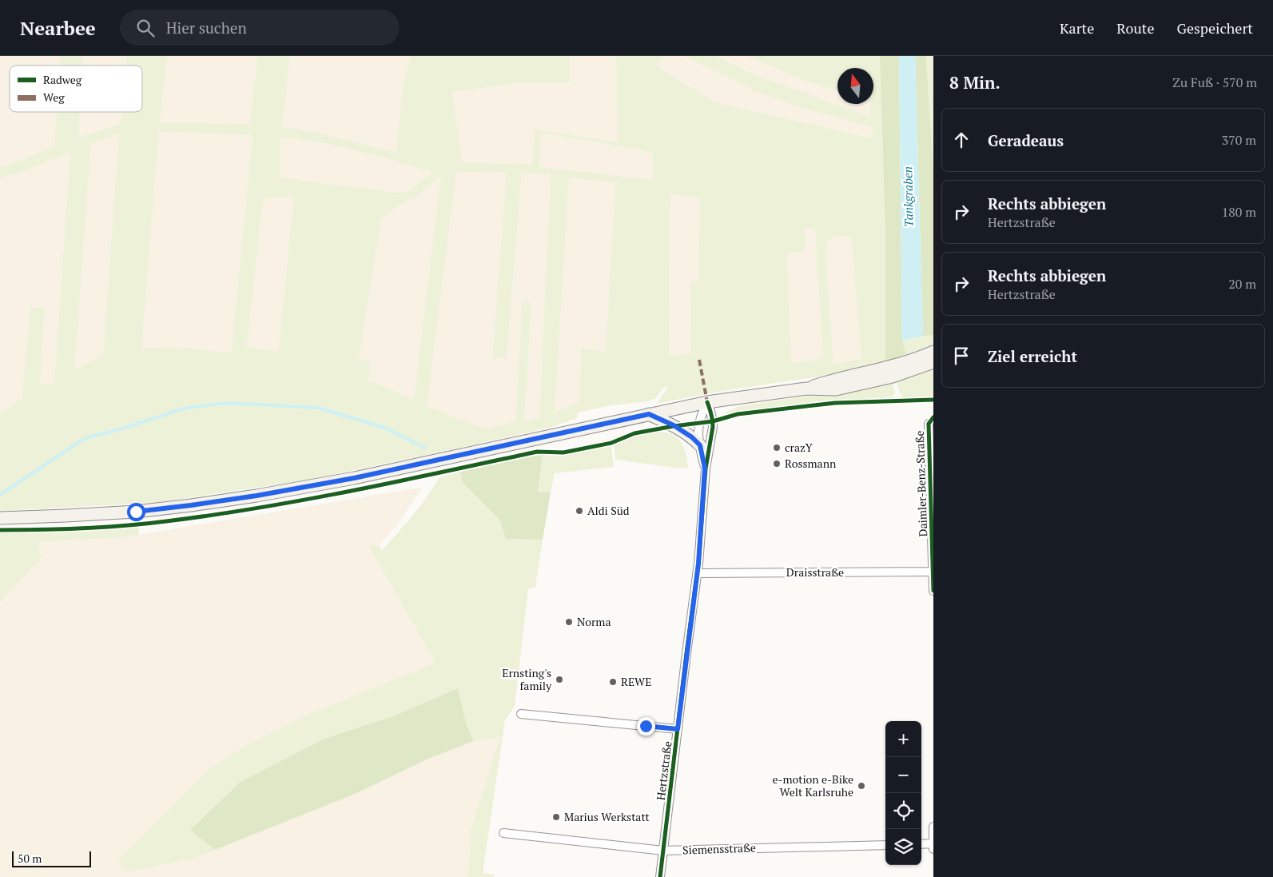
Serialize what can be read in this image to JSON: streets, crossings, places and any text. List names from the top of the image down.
{
  "streets": {
    "street": [
      "Daimler-Benz-Straße",
      "Draisstraße",
      "Hertzstraße",
      "Siemensstraße"
    ]
  },
  "crossings": [
    ["Daimler-Benz-Straße", "Draisstraße"],
    ["Draisstraße", "Hertzstraße"],
    ["Hertzstraße", "Siemensstraße"]
  ],
  "water": ["Tankgraben"],
  "places": [
    "crazY",
    "Rossmann",
    "Aldi Süd",
    "Norma",
    "Ernsting's family",
    "REWE",
    "e-motion e-Bike Welt Karlsruhe",
    "Marius Werkstatt"
  ],
  "legend": ["Radweg", "Weg"],
  "scale_bar": "50 m",
  "north": "top",
  "page": {
    "header": "Nearbee",
    "search": "Hier suchen",
    "nav": ["Karte", "Route", "Gespeichert"],
    "heading": ["8 Min.", "Zu Fuß · 570 m"],
    "list": [
      ["Geradeaus", "370 m"],
      ["Rechts abbiegen", "Hertzstraße", "180 m"],
      ["Rechts abbiegen", "Hertzstraße", "20 m"],
      "Ziel erreicht"
    ],
    "map_buttons": ["+", "−"],
    "scale": "50 m"
  }
}
